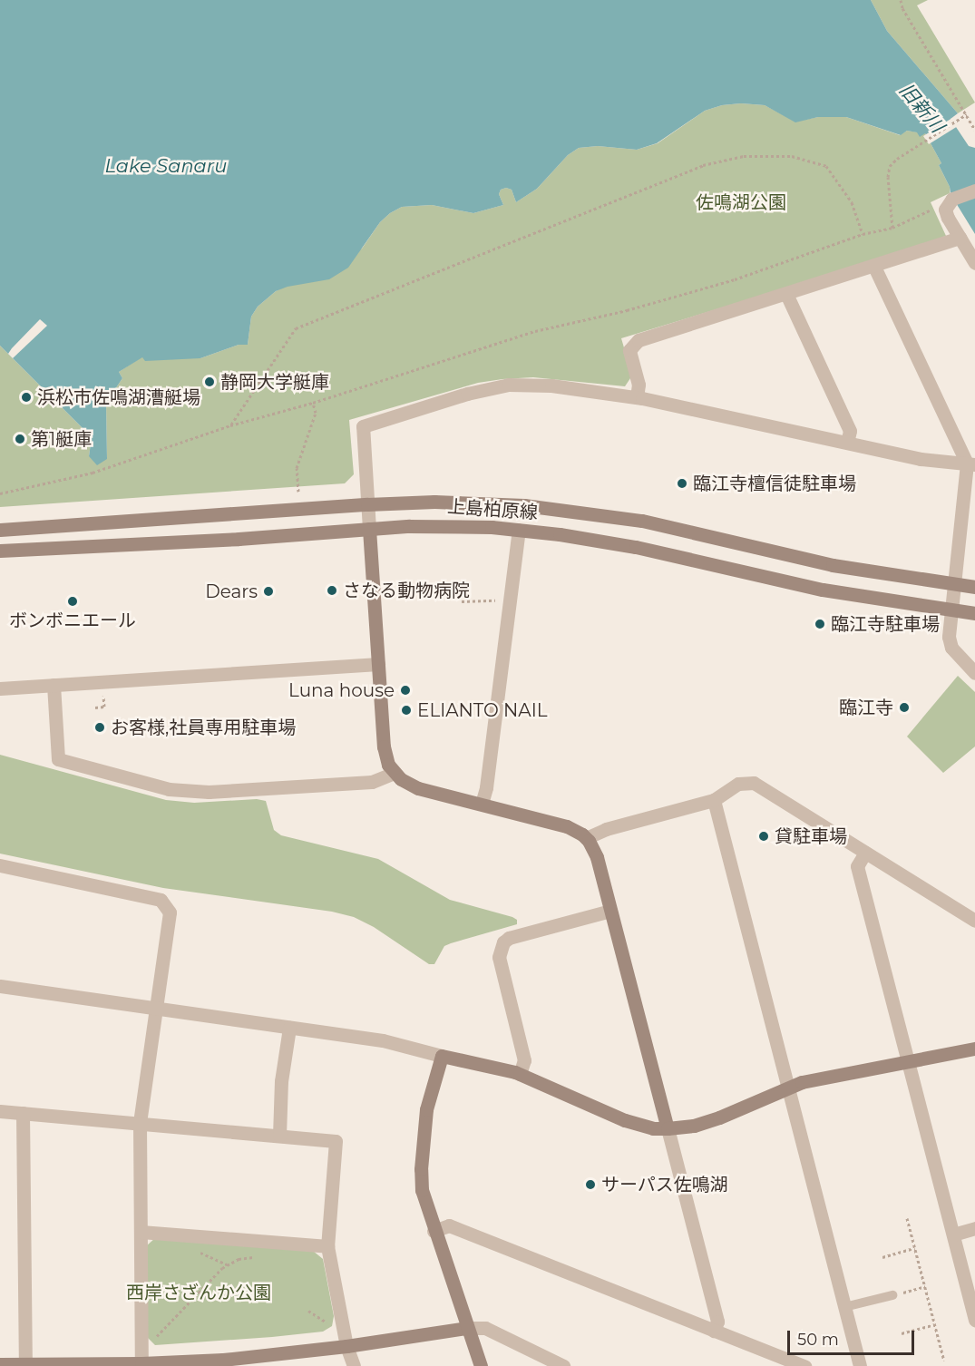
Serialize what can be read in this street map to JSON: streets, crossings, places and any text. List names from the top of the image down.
{
  "streets": {
    "street": ["上島柏原線"]
  },
  "water": ["旧新川", "Lake Sanaru"],
  "parks": ["佐鳴湖公園", "西岸さざんか公園"],
  "places": [
    "静岡大学艇庫",
    "浜松市佐鳴湖漕艇場",
    "第1艇庫",
    "臨江寺檀信徒駐車場",
    "さなる動物病院",
    "Dears",
    "ボンボニエール",
    "臨江寺駐車場",
    "Luna house",
    "臨江寺",
    "ELIANTO NAIL",
    "お客様,社員専用駐車場",
    "貸駐車場",
    "サーパス佐鳴湖"
  ],
  "scale_bar": "50 m"
}
